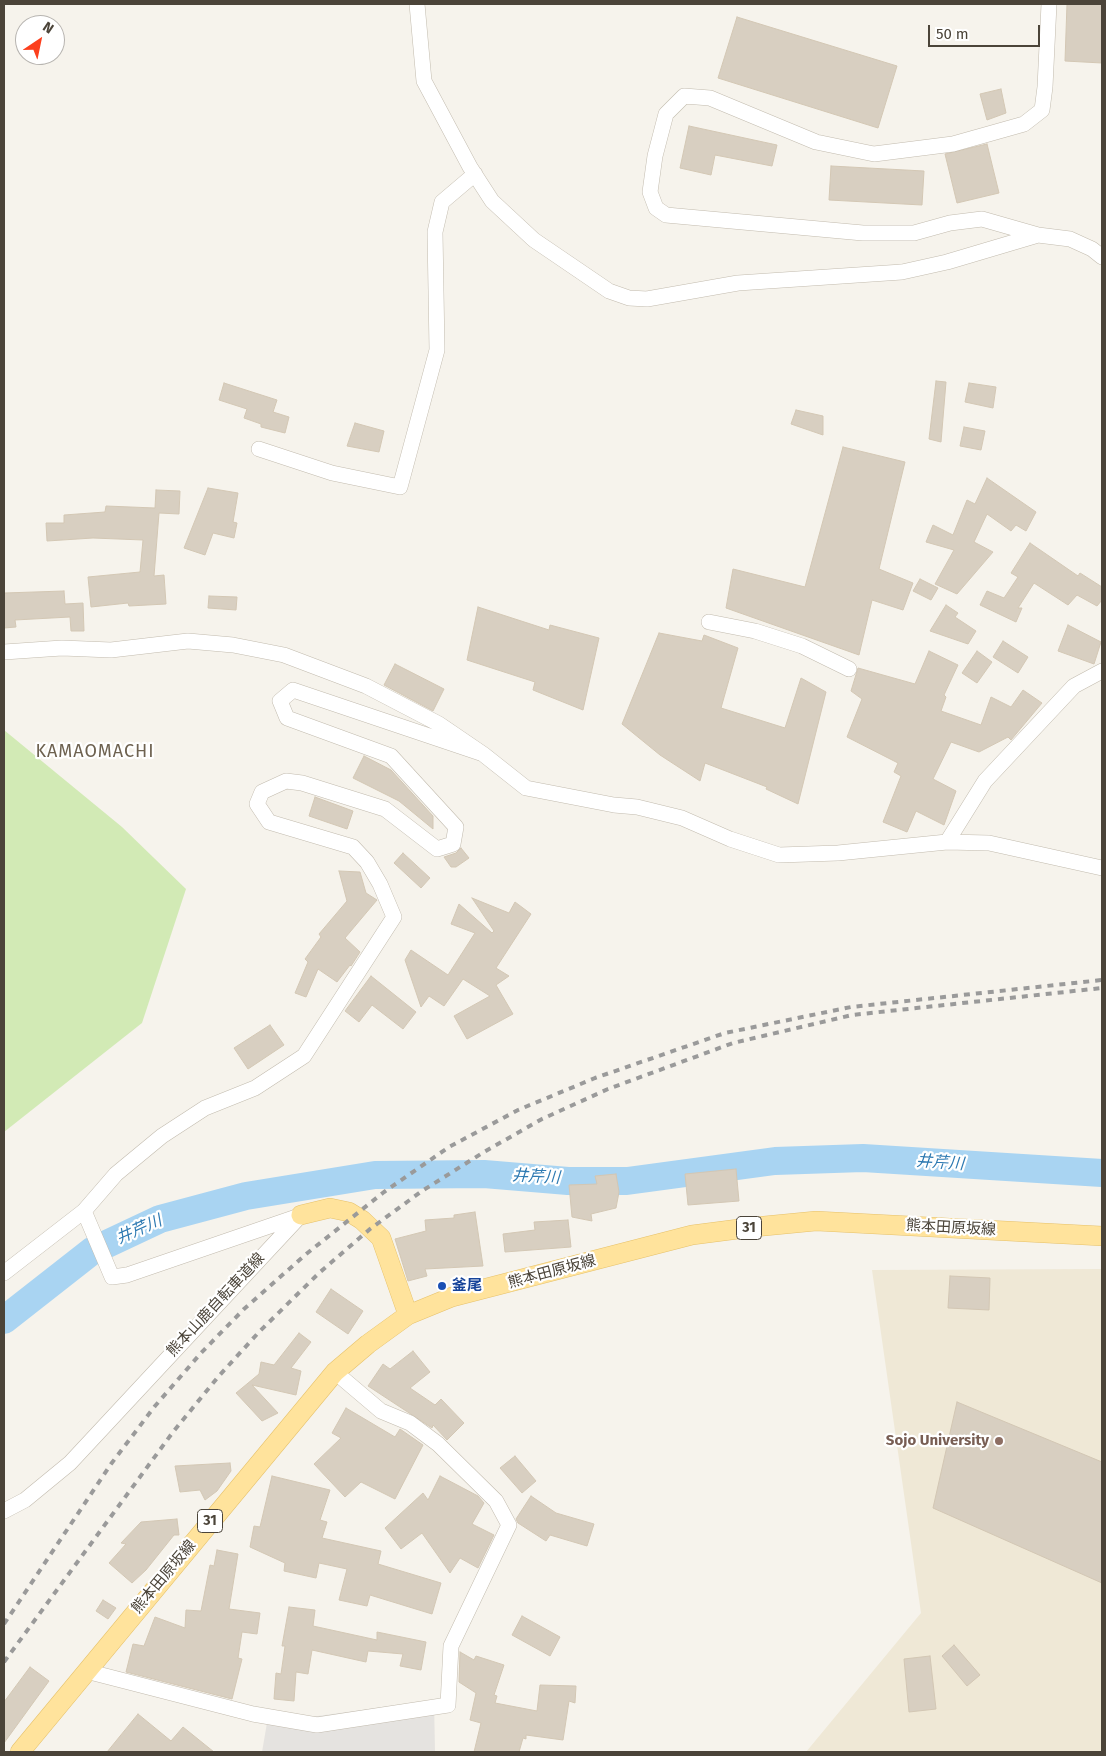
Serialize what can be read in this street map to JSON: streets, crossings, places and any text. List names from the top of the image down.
{
  "streets": {
    "main road": ["31", "熊本田原坂線"],
    "street": ["熊本山鹿自転車道線"]
  },
  "districts": ["KAMAOMACHI"],
  "water": ["井芹川"],
  "places": ["釜尾", "Sojo University"],
  "scale_bar": "50 m",
  "north": "top right"
}
